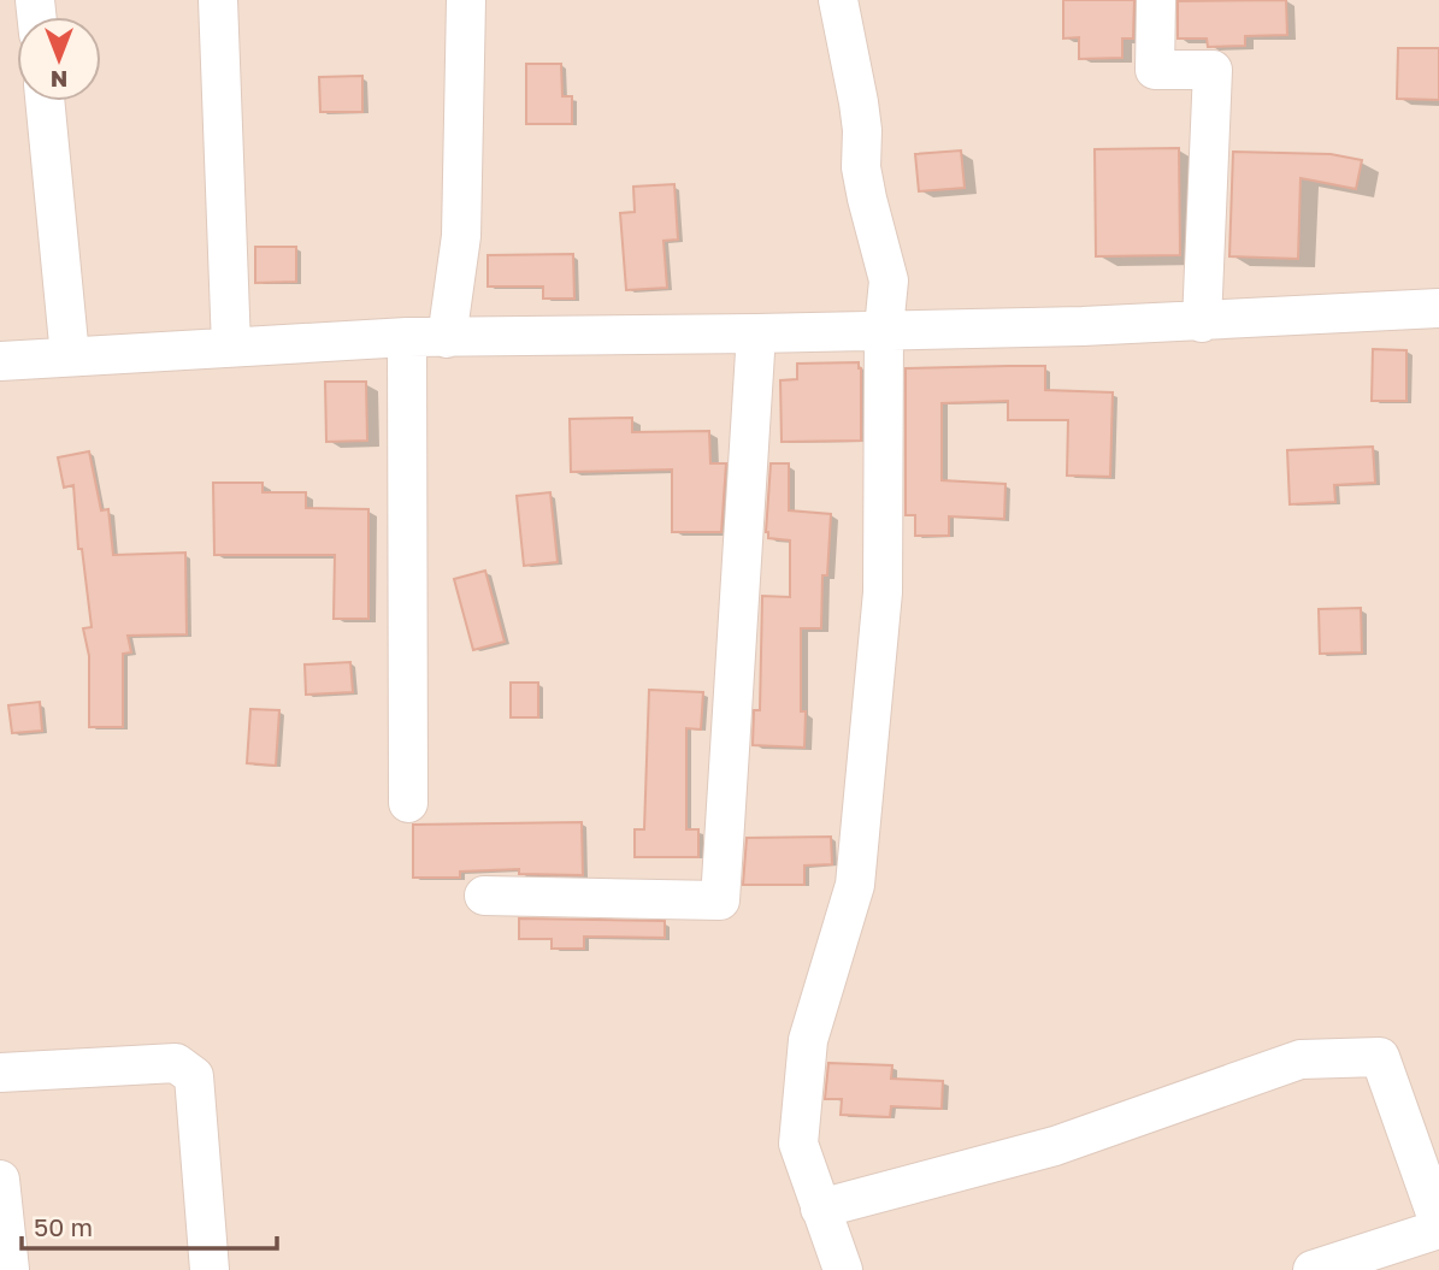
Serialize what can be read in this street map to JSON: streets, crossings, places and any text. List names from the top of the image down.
{
  "scale_bar": "50 m",
  "north": "bottom"
}
